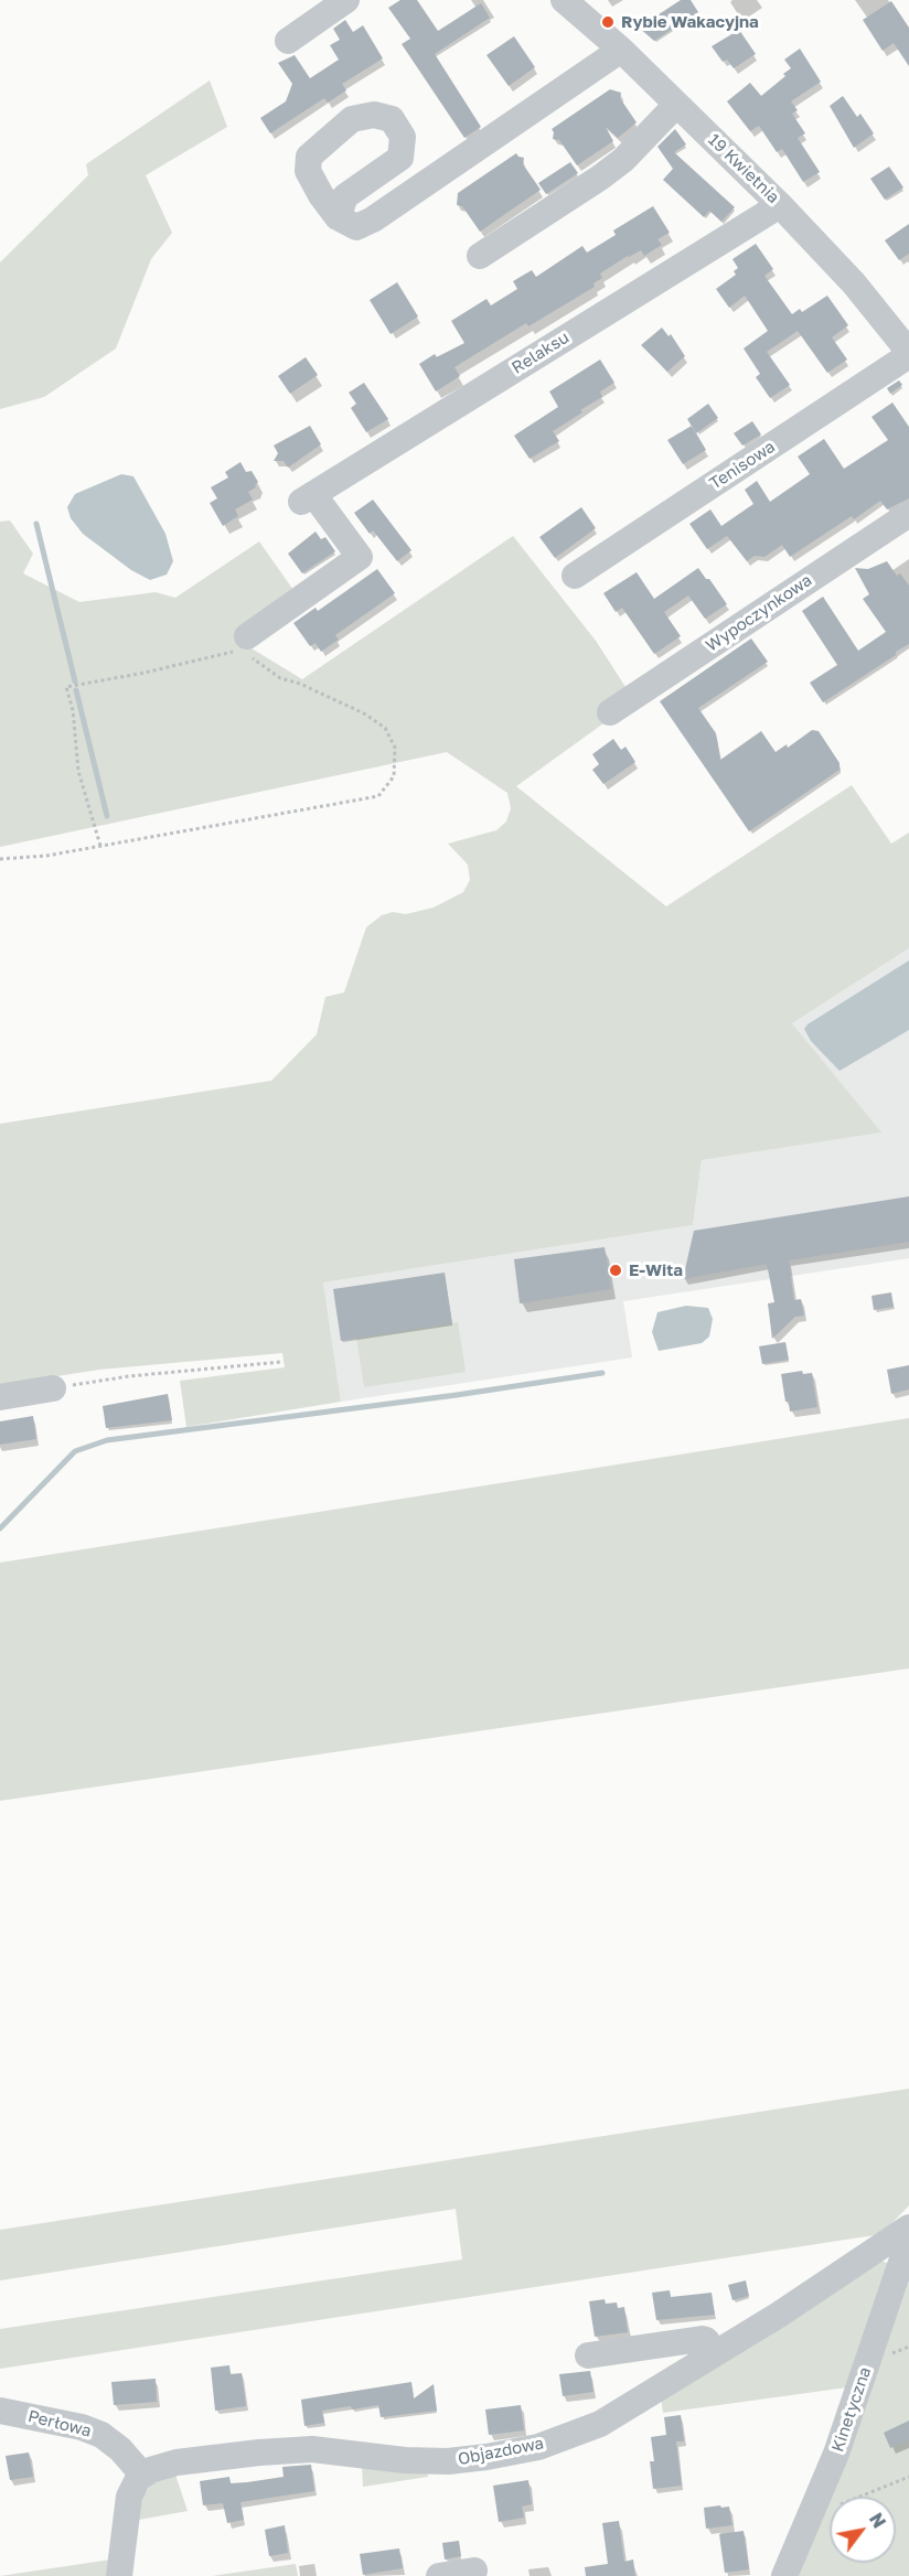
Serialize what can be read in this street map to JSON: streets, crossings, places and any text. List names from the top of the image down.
{
  "streets": {
    "street": [
      "19 Kwietnia",
      "Relaksu",
      "Tenisowa",
      "Wypoczynkowa",
      "Kinetyczna",
      "Perłowa",
      "Objazdowa"
    ]
  },
  "crossings": [
    ["19 Kwietnia", "Relaksu"],
    ["19 Kwietnia", "Tenisowa"],
    ["Perłowa", "Objazdowa"]
  ],
  "places": ["Rybie Wakacyjna", "E-Wita"],
  "north": "top right"
}
